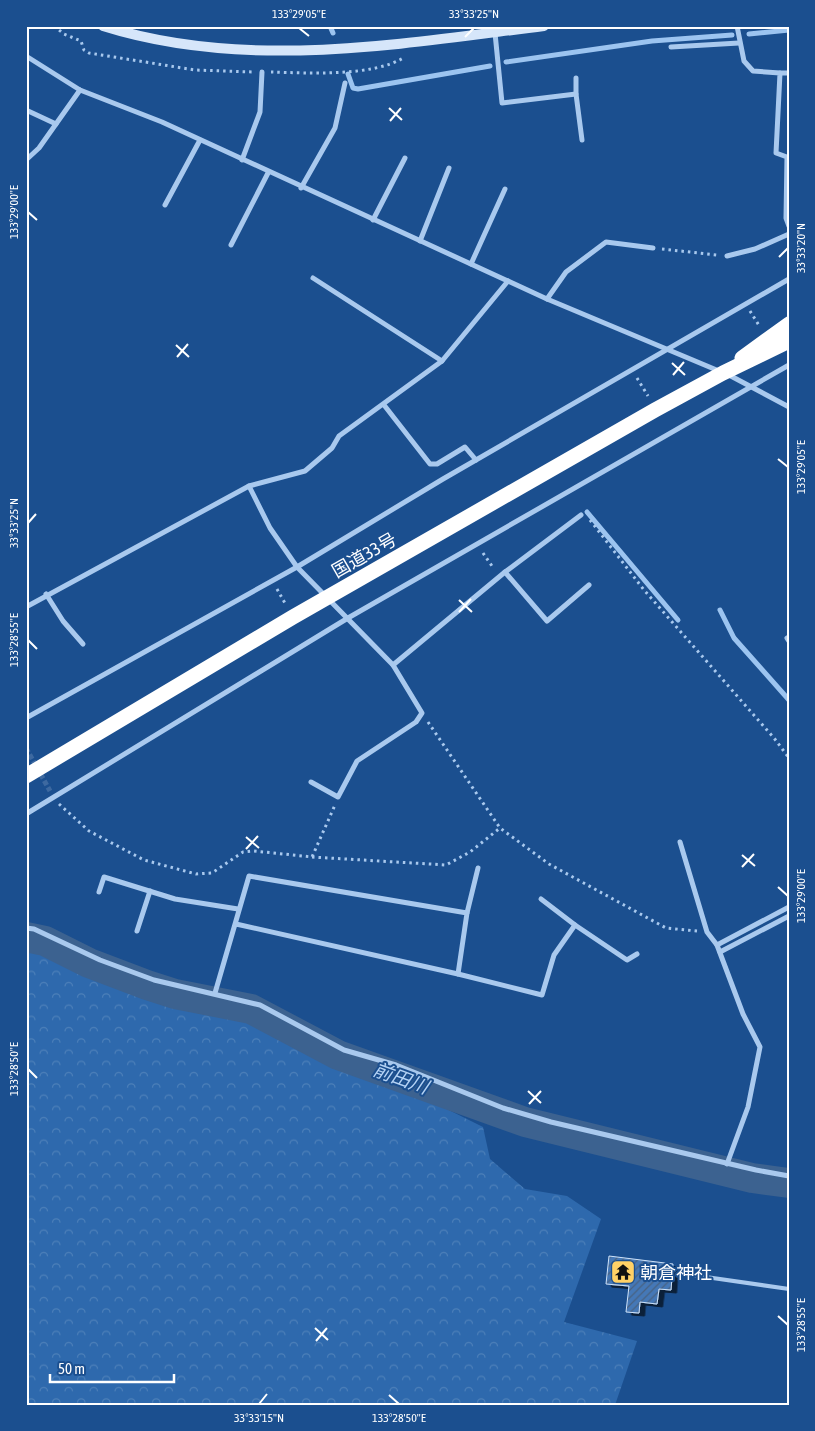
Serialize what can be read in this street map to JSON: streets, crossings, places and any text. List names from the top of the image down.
{
  "streets": {
    "highway": ["国道33号"]
  },
  "water": ["前田川"],
  "places": {
    "temple": ["朝倉神社"]
  },
  "scale_bar": "50 m",
  "coordinates": [
    "133°29'05\"E",
    "33°33'25\"N",
    "133°29'00\"E",
    "33°33'20\"N",
    "133°28'55\"E",
    "133°28'50\"E",
    "33°33'15\"N"
  ]
}
